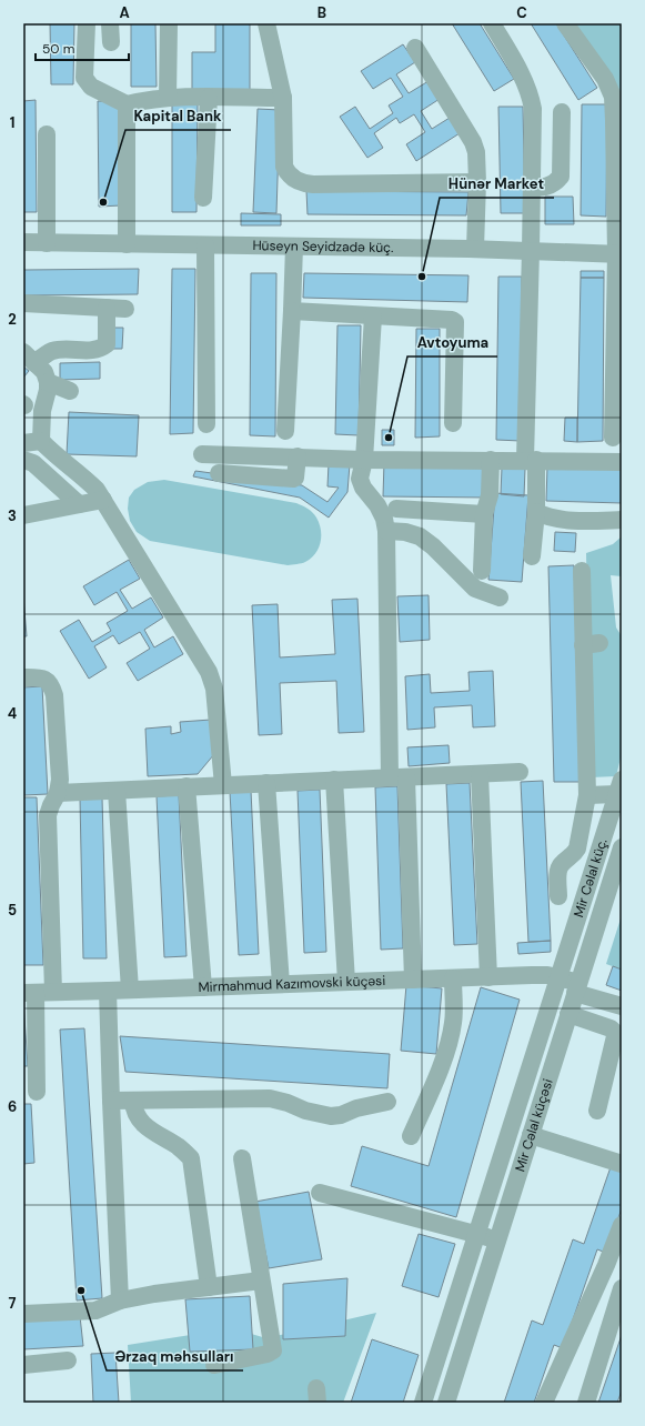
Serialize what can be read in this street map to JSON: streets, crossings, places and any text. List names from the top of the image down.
{
  "streets": {
    "street": [
      "Hüseyn Seyidzadə küç.",
      "Mir Cəlal küç.",
      "Mirmahmud Kazımovski küçəsi",
      "Mir Cəlal küçəsi"
    ]
  },
  "crossings": [
    ["Mir Cəlal küç.", "Mirmahmud Kazımovski küçəsi"],
    ["Mir Cəlal küç.", "Mir Cəlal küçəsi"],
    ["Mirmahmud Kazımovski küçəsi", "Mir Cəlal küçəsi"]
  ],
  "places": [
    "Kapital Bank",
    "Hünər Market",
    "Avtoyuma",
    "Ərzaq məhsulları"
  ],
  "scale_bar": "50 m",
  "grid": {
    "columns": ["A", "B", "C"],
    "rows": [
      "1",
      "2",
      "3",
      "4",
      "5",
      "6",
      "7"
    ]
  }
}
